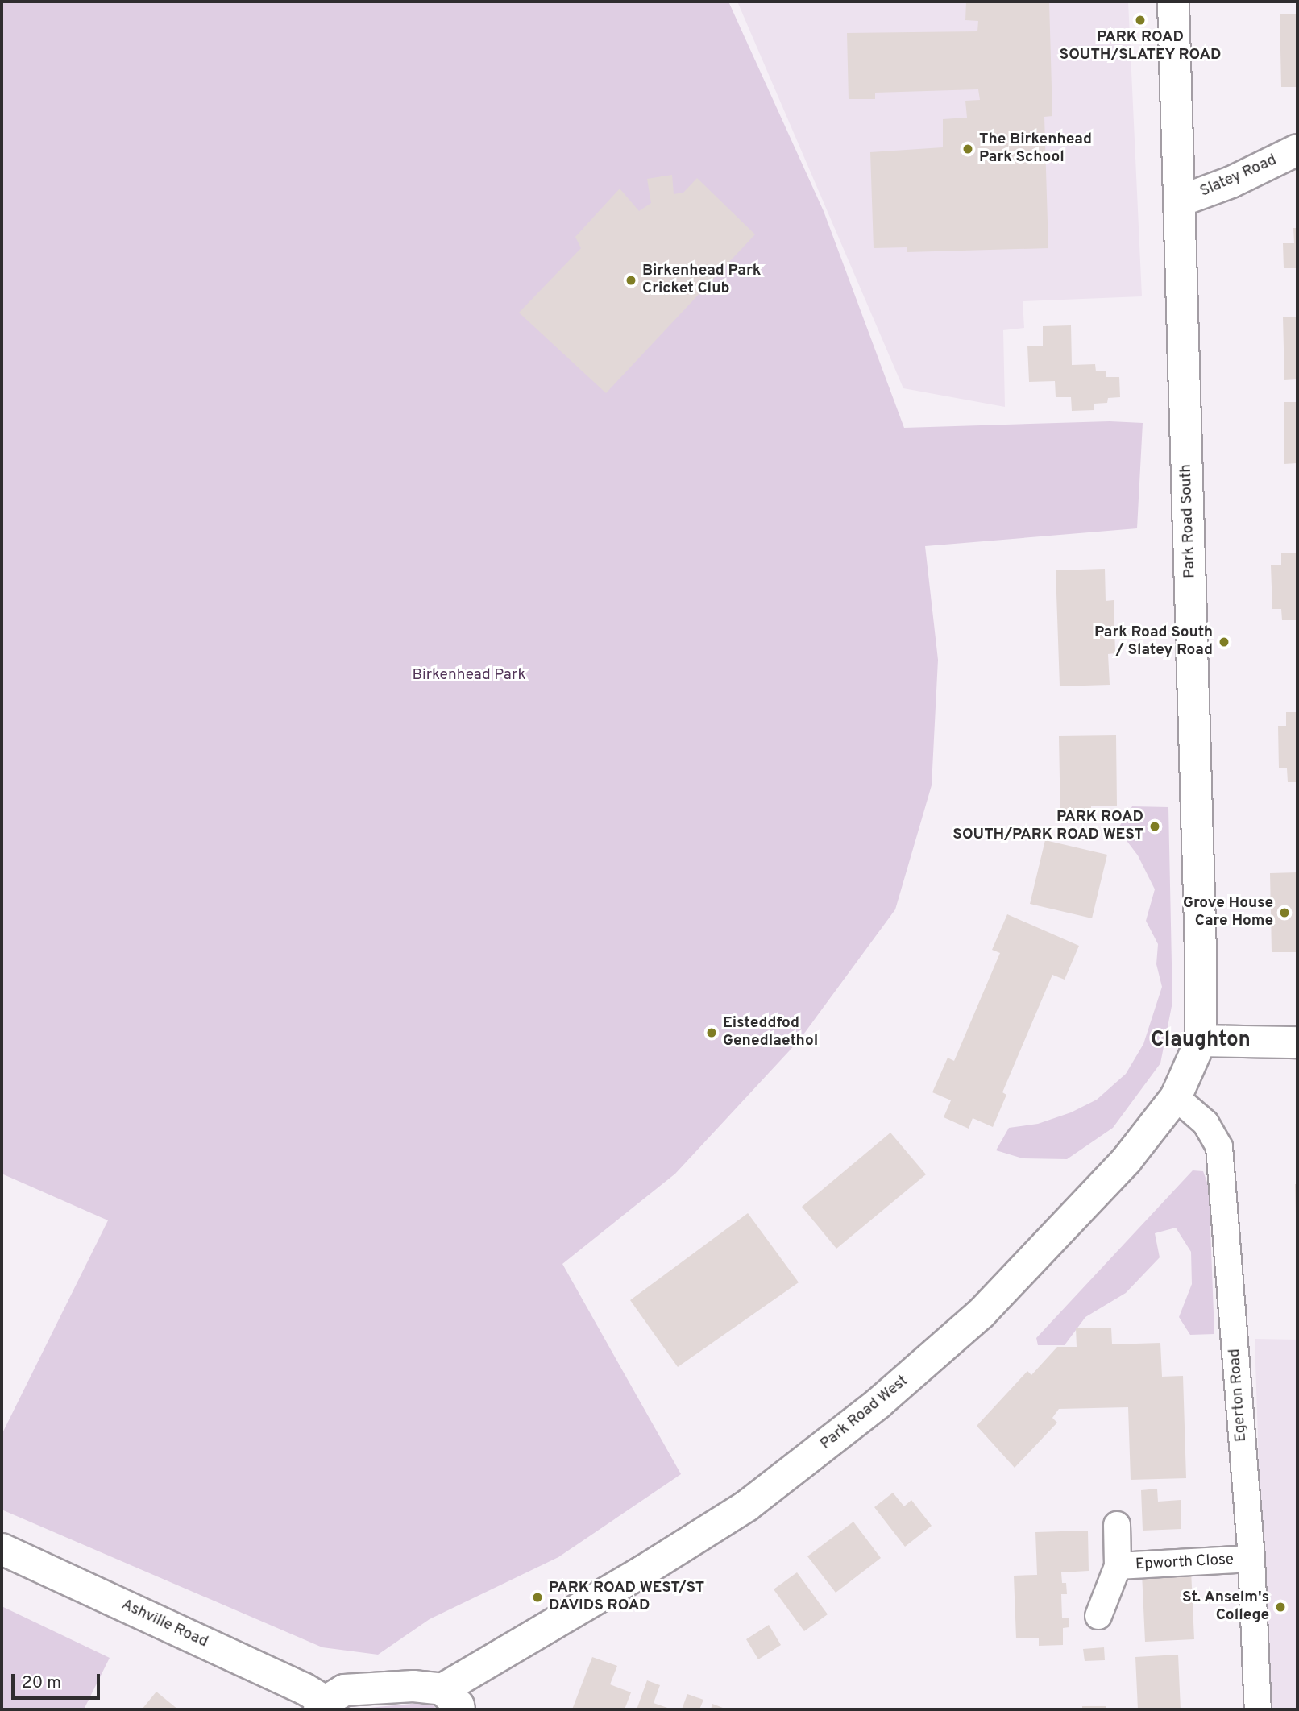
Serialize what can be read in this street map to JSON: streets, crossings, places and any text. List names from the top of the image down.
{
  "streets": {
    "street": [
      "Slatey Road",
      "Park Road South",
      "Egerton Road",
      "Park Road West",
      "Epworth Close",
      "Ashville Road"
    ]
  },
  "crossings": [
    ["Slatey Road", "Park Road South"],
    ["Park Road South", "Park Road West"],
    ["Egerton Road", "Park Road West"],
    ["Egerton Road", "Epworth Close"]
  ],
  "districts": ["Claughton"],
  "parks": ["Birkenhead Park"],
  "places": [
    "PARK ROAD SOUTH/SLATEY ROAD",
    "The Birkenhead Park School",
    "Birkenhead Park Cricket Club",
    "Park Road South / Slatey Road",
    "PARK ROAD SOUTH/PARK ROAD WEST",
    "Grove House Care Home",
    "Eisteddfod Genedlaethol",
    "PARK ROAD WEST/ST DAVIDS ROAD",
    "St. Anselm's College"
  ],
  "scale_bar": "20 m"
}
